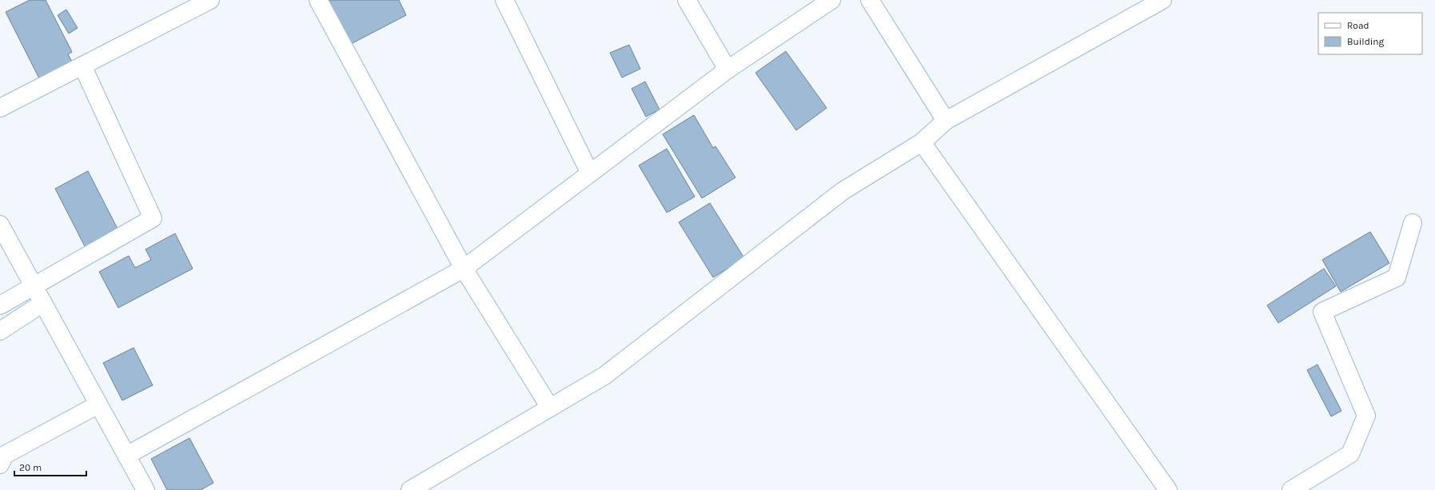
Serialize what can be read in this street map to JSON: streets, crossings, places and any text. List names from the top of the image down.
{
  "legend": ["Road", "Building"],
  "scale_bar": "20 m"
}
